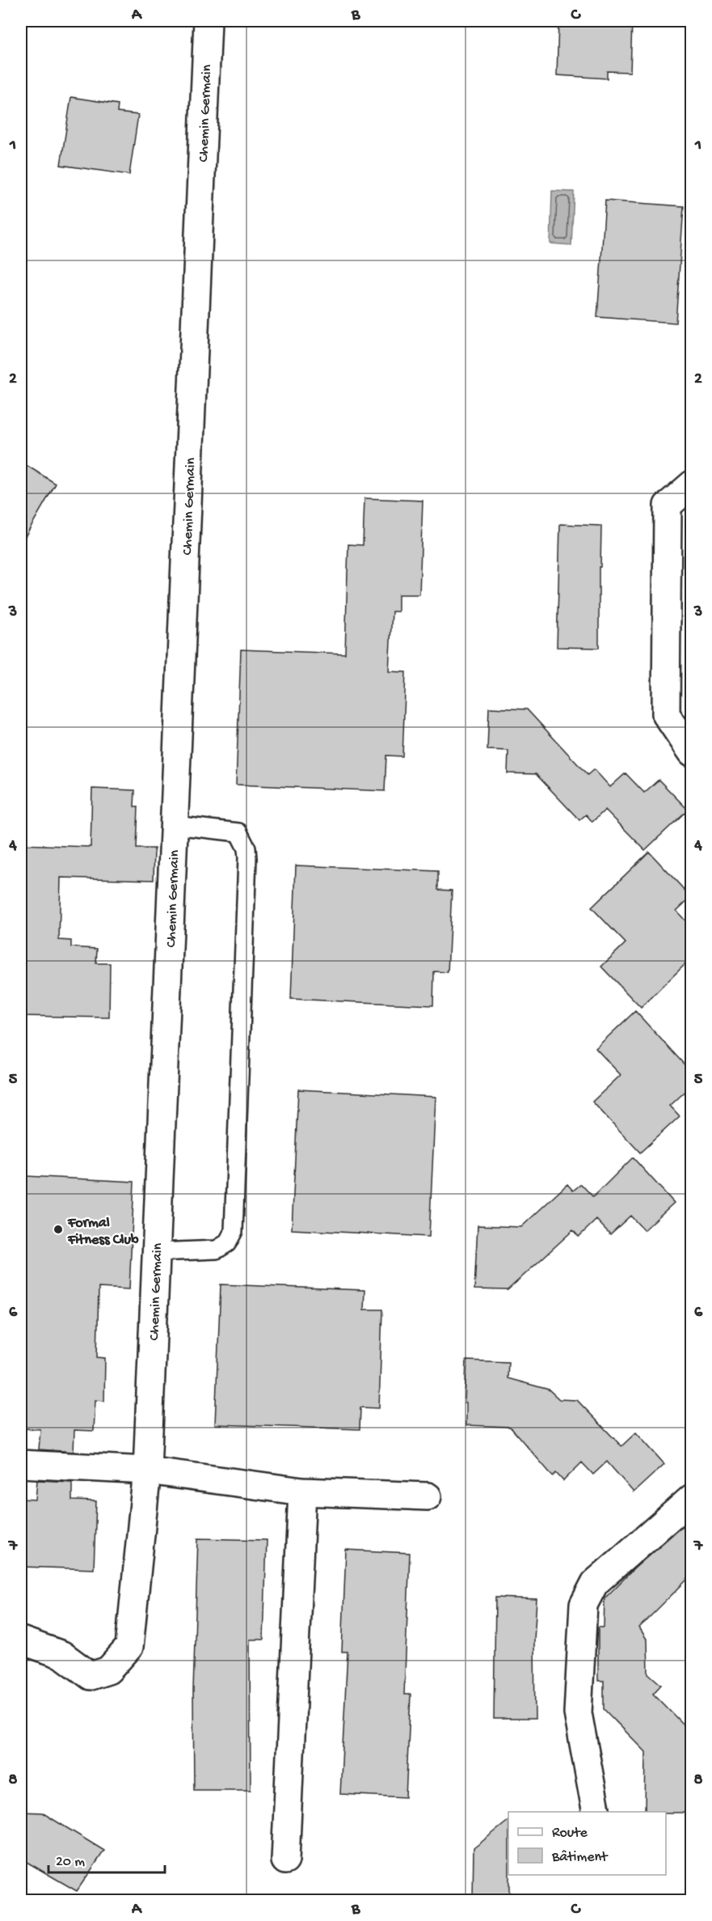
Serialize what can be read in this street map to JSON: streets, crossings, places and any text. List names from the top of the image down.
{
  "streets": {
    "street": ["Chemin Germain"]
  },
  "places": ["Formal Fitness Club"],
  "legend": ["Route", "Bâtiment"],
  "scale_bar": "20 m",
  "grid": {
    "columns": ["A", "B", "C"],
    "rows": [
      "1",
      "2",
      "3",
      "4",
      "5",
      "6",
      "7",
      "8"
    ]
  }
}
